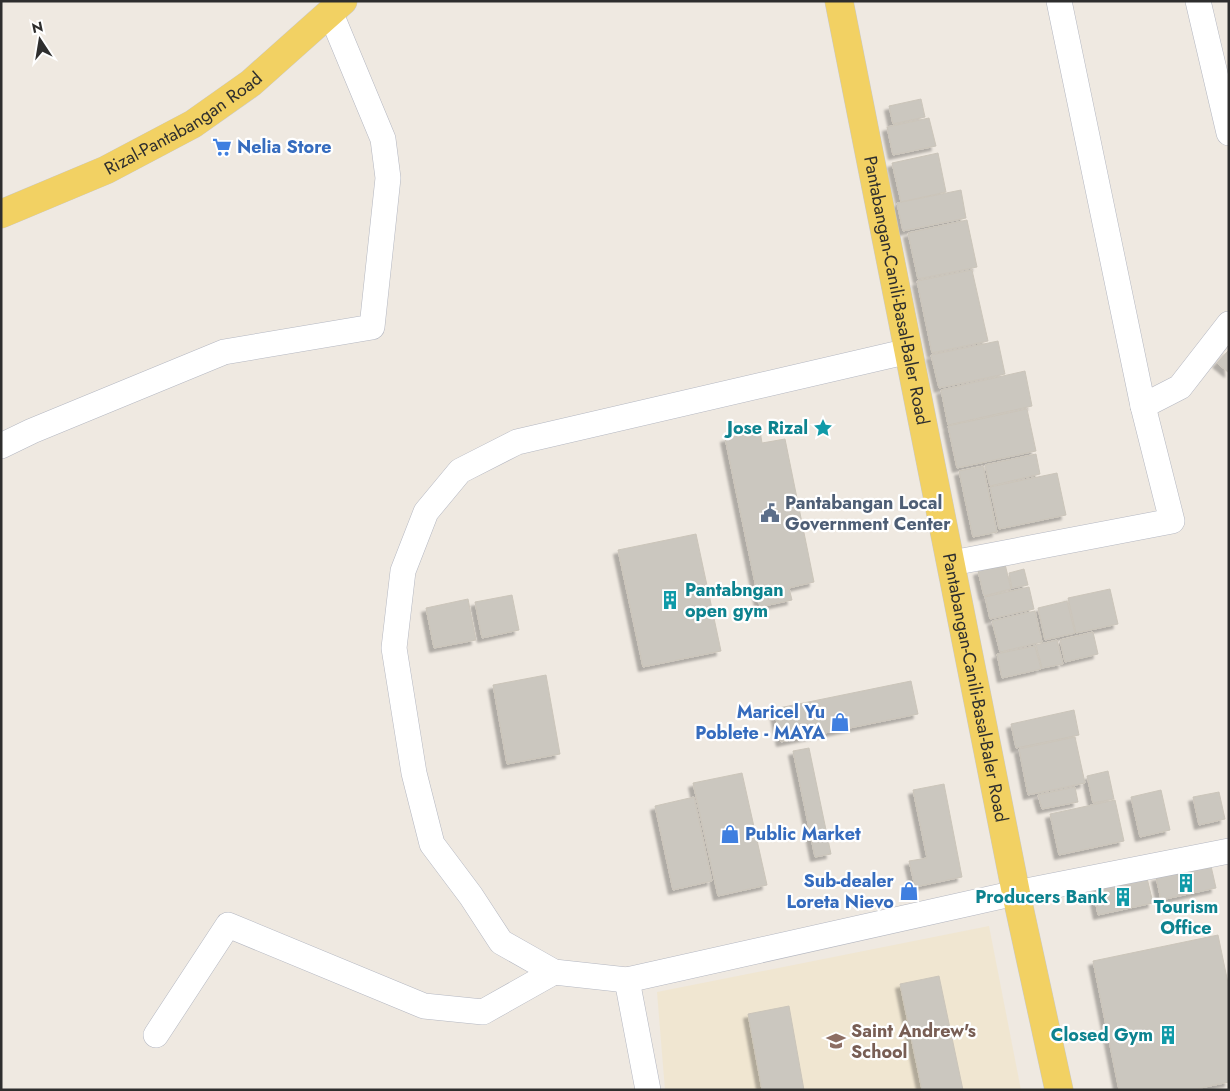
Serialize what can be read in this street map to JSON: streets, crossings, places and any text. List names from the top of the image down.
{
  "streets": {
    "main road": ["Rizal-Pantabangan Road", "Pantabangan-Canili-Basal-Baler Road"]
  },
  "places": {
    "supermarket": ["Nelia Store"],
    "place": ["Jose Rizal"],
    "public building": ["Pantabangan Local Government Center"],
    "building": [
      "Pantabngan open gym",
      "Tourism Office",
      "Producers Bank",
      "Closed Gym"
    ],
    "shop": ["Maricel Yu Poblete - MAYA", "Public Market", "Sub-dealer Loreta Nievo"],
    "school or university": ["Saint Andrew's School"]
  },
  "north": "top"
}
